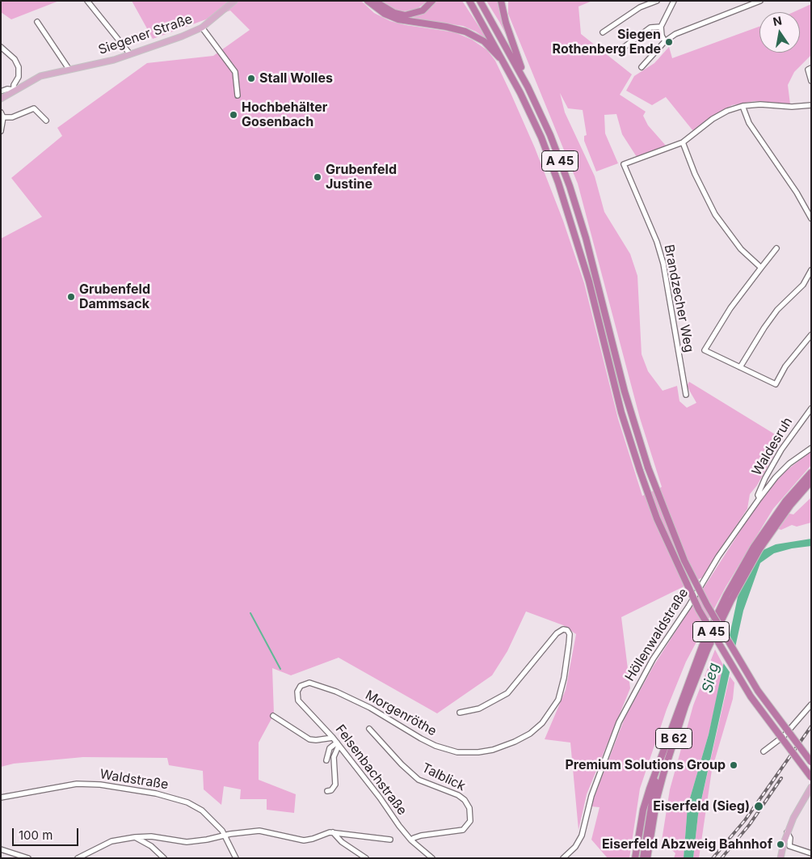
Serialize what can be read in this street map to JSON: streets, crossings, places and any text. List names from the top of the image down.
{
  "streets": {
    "highway": ["A 45", "B 62"],
    "main road": ["Siegener Straße"],
    "street": [
      "Brandzecher Weg",
      "Waldesruh",
      "Höllenwaldstraße",
      "Morgenröthe",
      "Felsenbachstraße",
      "Talblick",
      "Waldstraße"
    ]
  },
  "crossings": [
    ["Waldesruh", "Höllenwaldstraße"],
    ["Morgenröthe", "Felsenbachstraße"],
    ["Felsenbachstraße", "Talblick"]
  ],
  "water": ["Sieg"],
  "places": [
    "Siegen Rothenberg Ende",
    "Stall Wolles",
    "Hochbehälter Gosenbach",
    "Grubenfeld Justine",
    "Grubenfeld Dammsack",
    "Premium Solutions Group",
    "Eiserfeld (Sieg)",
    "Eiserfeld Abzweig Bahnhof"
  ],
  "scale_bar": "100 m",
  "north": "top"
}
